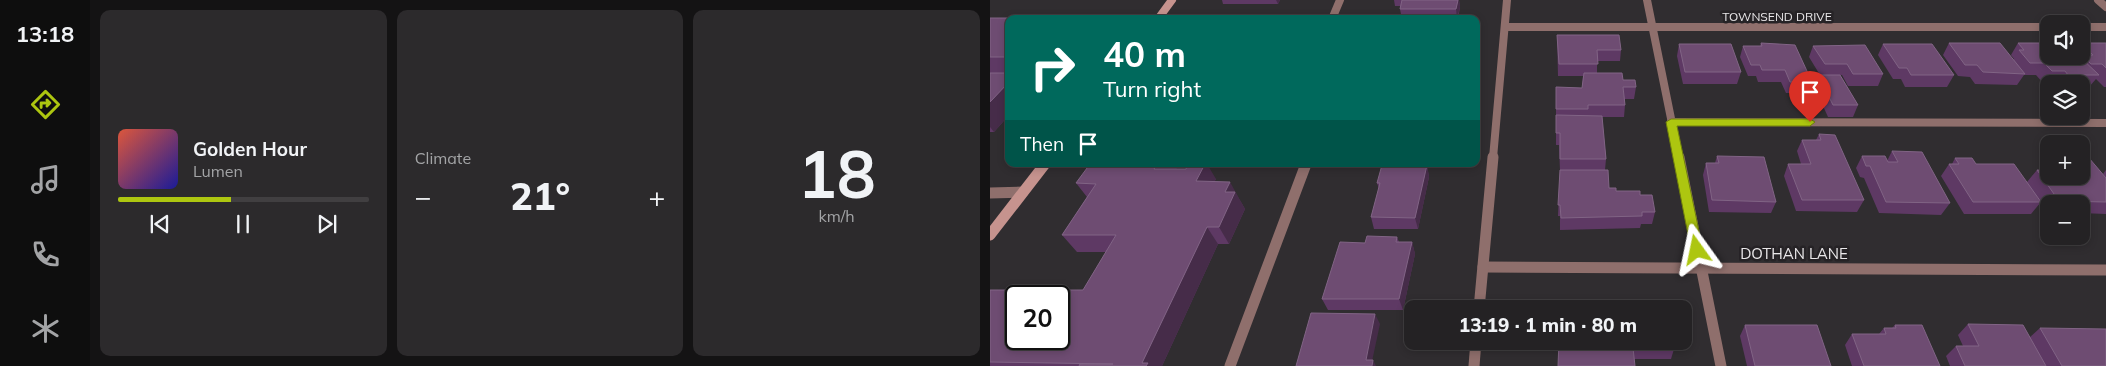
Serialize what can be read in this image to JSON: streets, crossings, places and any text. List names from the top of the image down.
{
  "streets": {
    "street": ["TOWNSEND DRIVE", "DOTHAN LANE"]
  },
  "page": {
    "tabs": "13:18",
    "tile": [
      "Climate",
      ["18", "km/h"]
    ],
    "map_buttons": ["+", "−"],
    "turn": ["40 m", "Turn right"],
    "then": "Then",
    "song": ["Golden Hour", "Lumen"],
    "heat": ["−", "21°", "+"],
    "limit": "20",
    "trip": "13:19 · 1 min · 80 m"
  }
}
